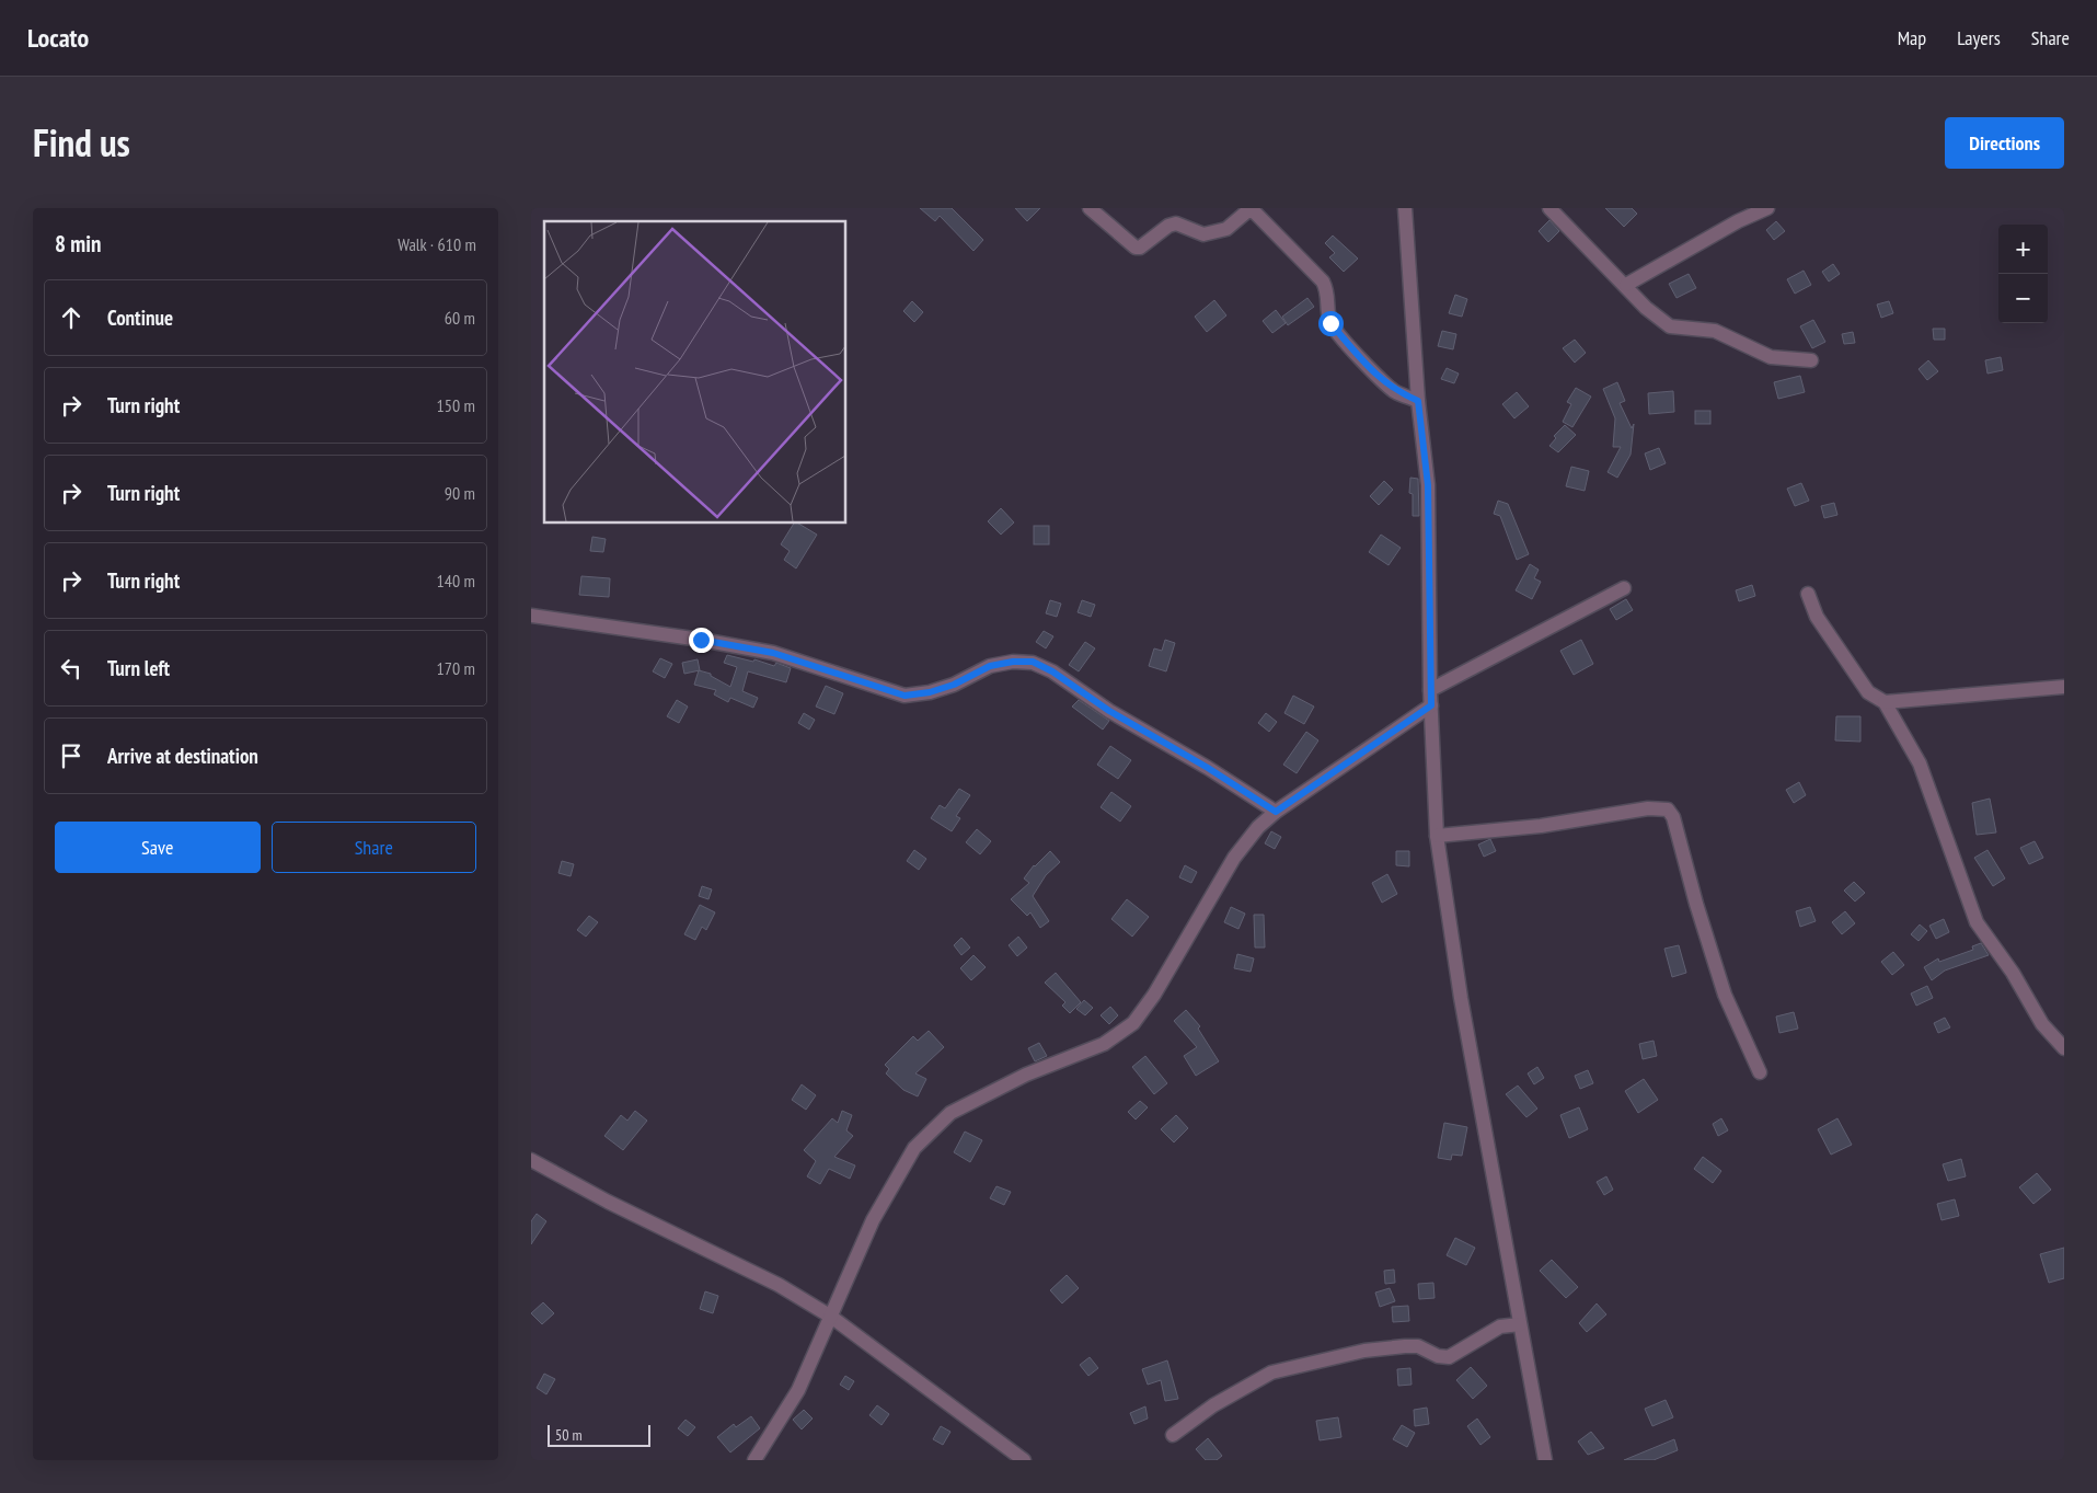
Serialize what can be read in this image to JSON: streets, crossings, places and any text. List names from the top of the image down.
{
  "scale_bar": "50 m",
  "page": {
    "header": "Locato",
    "nav": ["Map", "Layers", "Share"],
    "title": "Find us",
    "buttons": [
      "Directions",
      ["Save", "Share"]
    ],
    "heading": ["8 min", "Walk · 610 m"],
    "map_buttons": ["+", "−"],
    "list": [
      ["Continue", "60 m"],
      ["Turn right", "150 m"],
      ["Turn right", "90 m"],
      ["Turn right", "140 m"],
      ["Turn left", "170 m"],
      "Arrive at destination"
    ],
    "scale": "50 m"
  }
}
